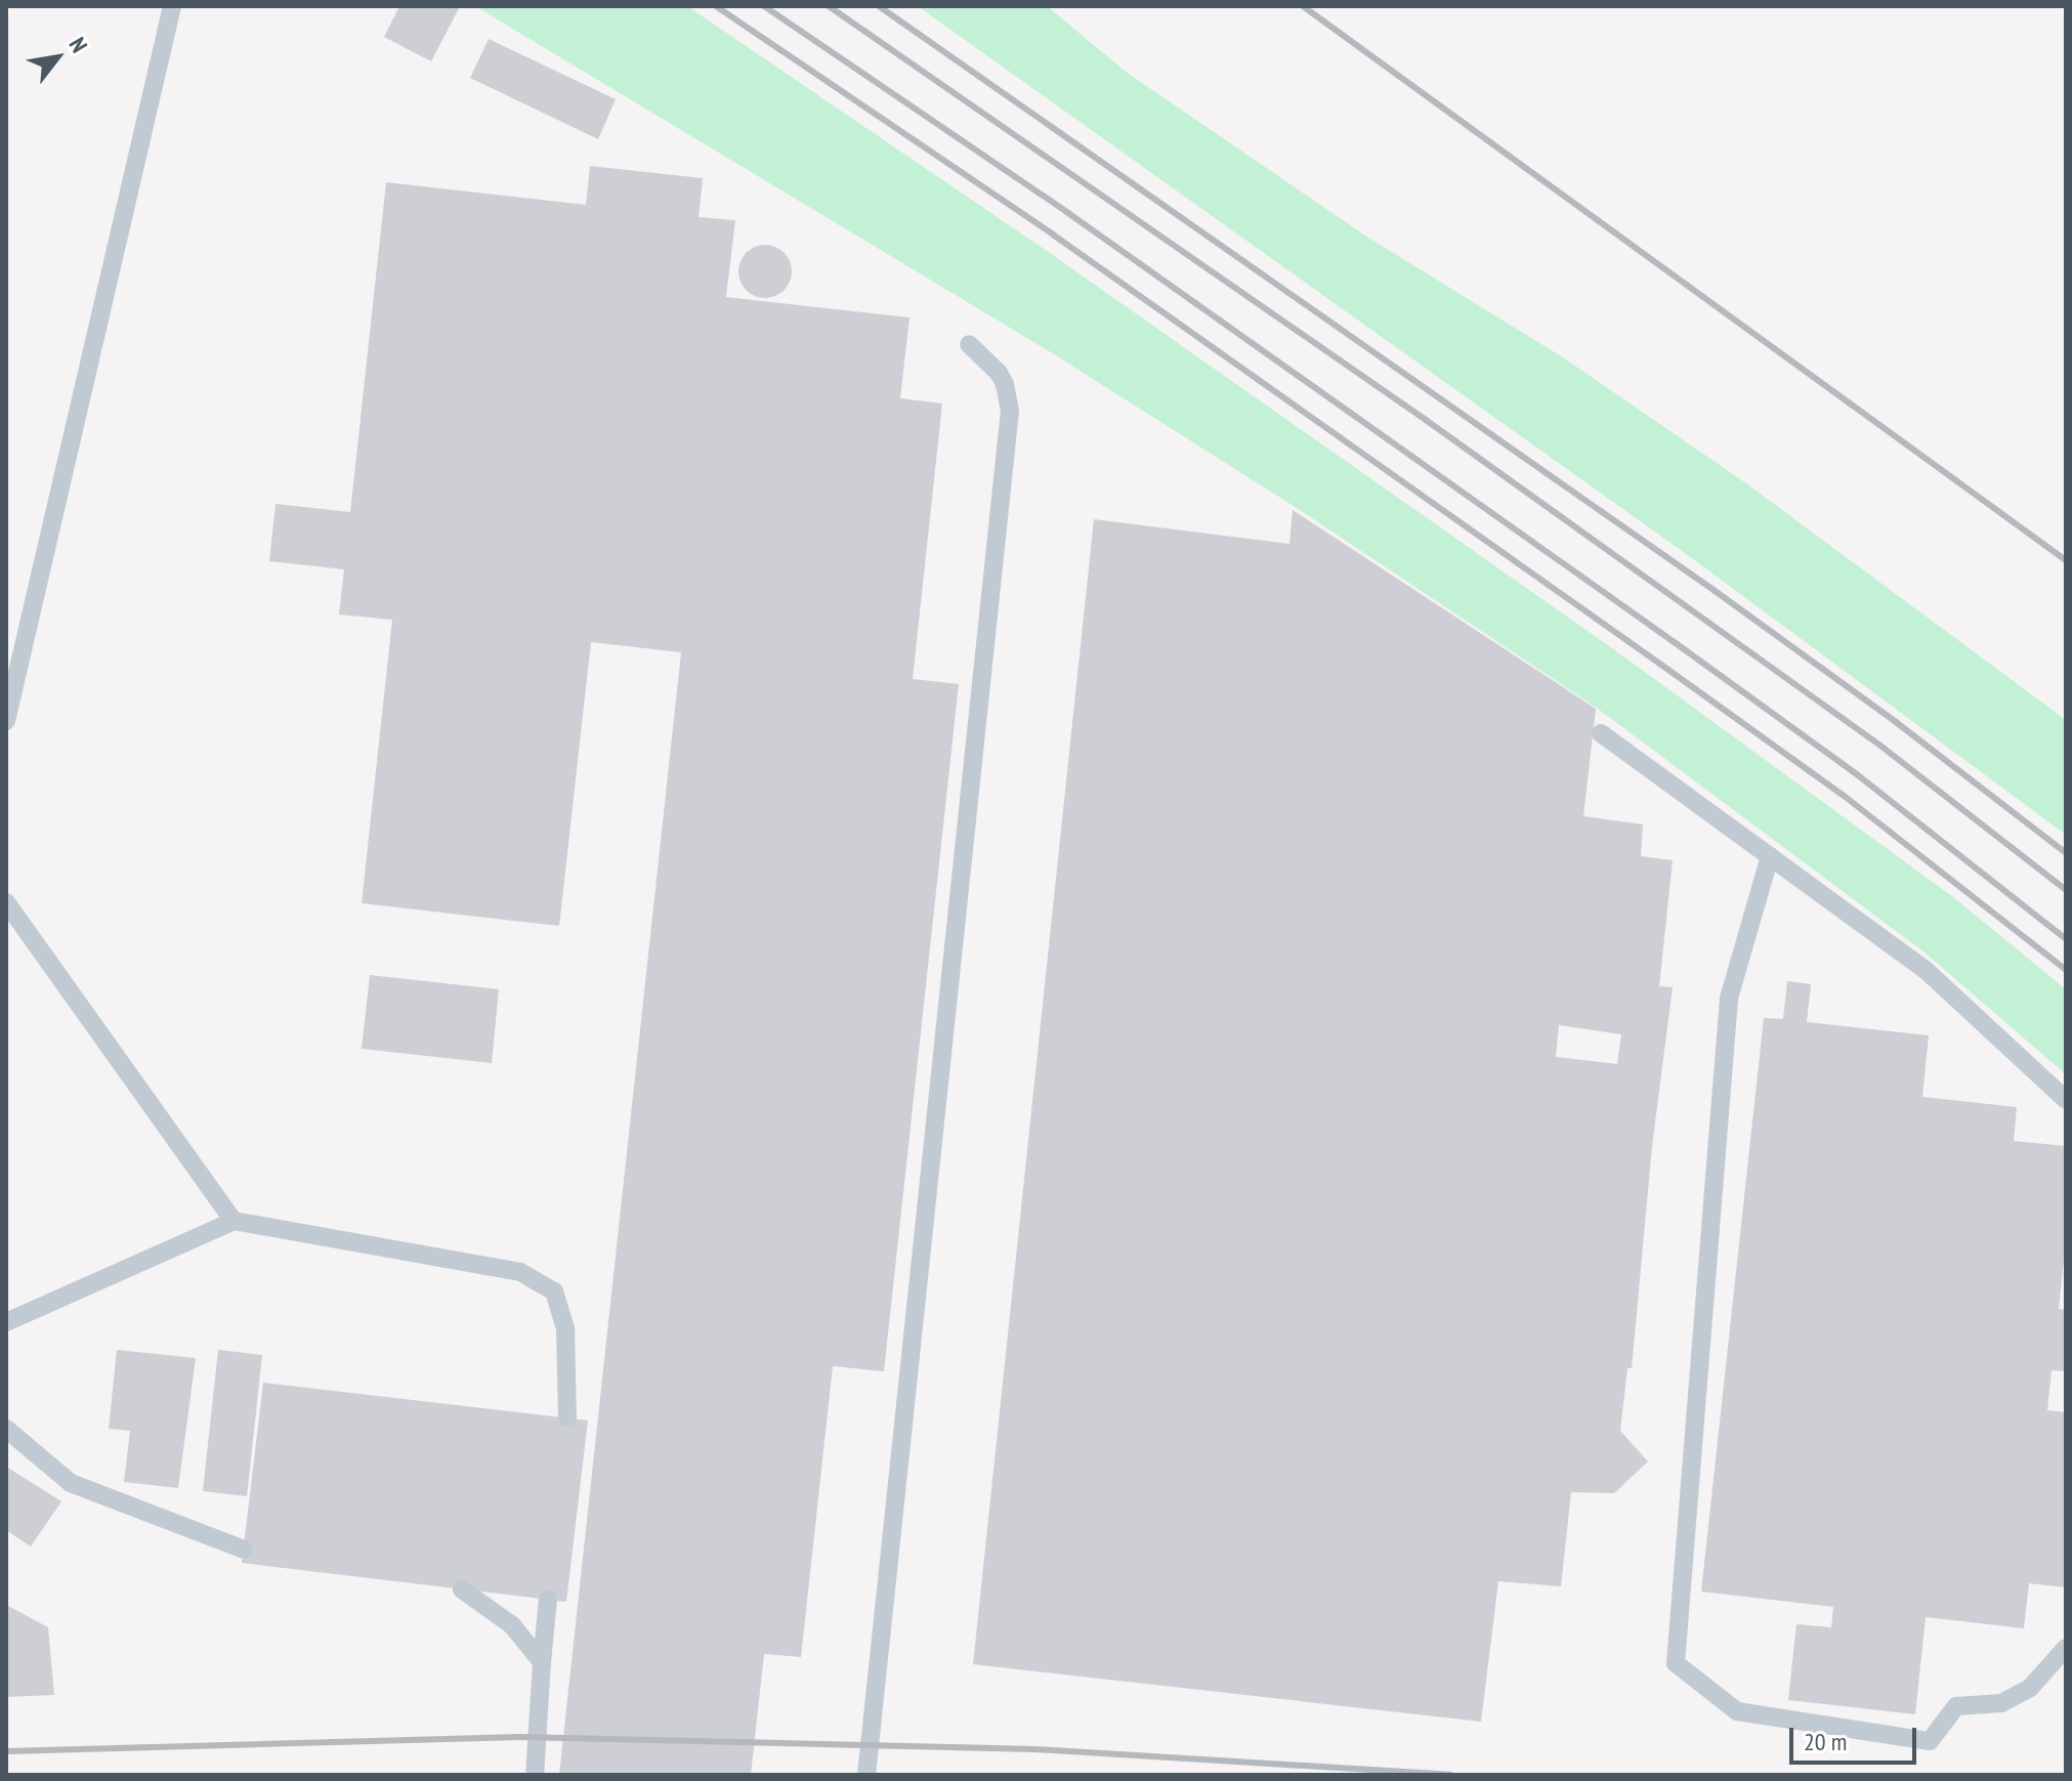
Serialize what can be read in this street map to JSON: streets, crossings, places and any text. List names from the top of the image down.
{
  "scale_bar": "20 m",
  "north": "top right"
}
